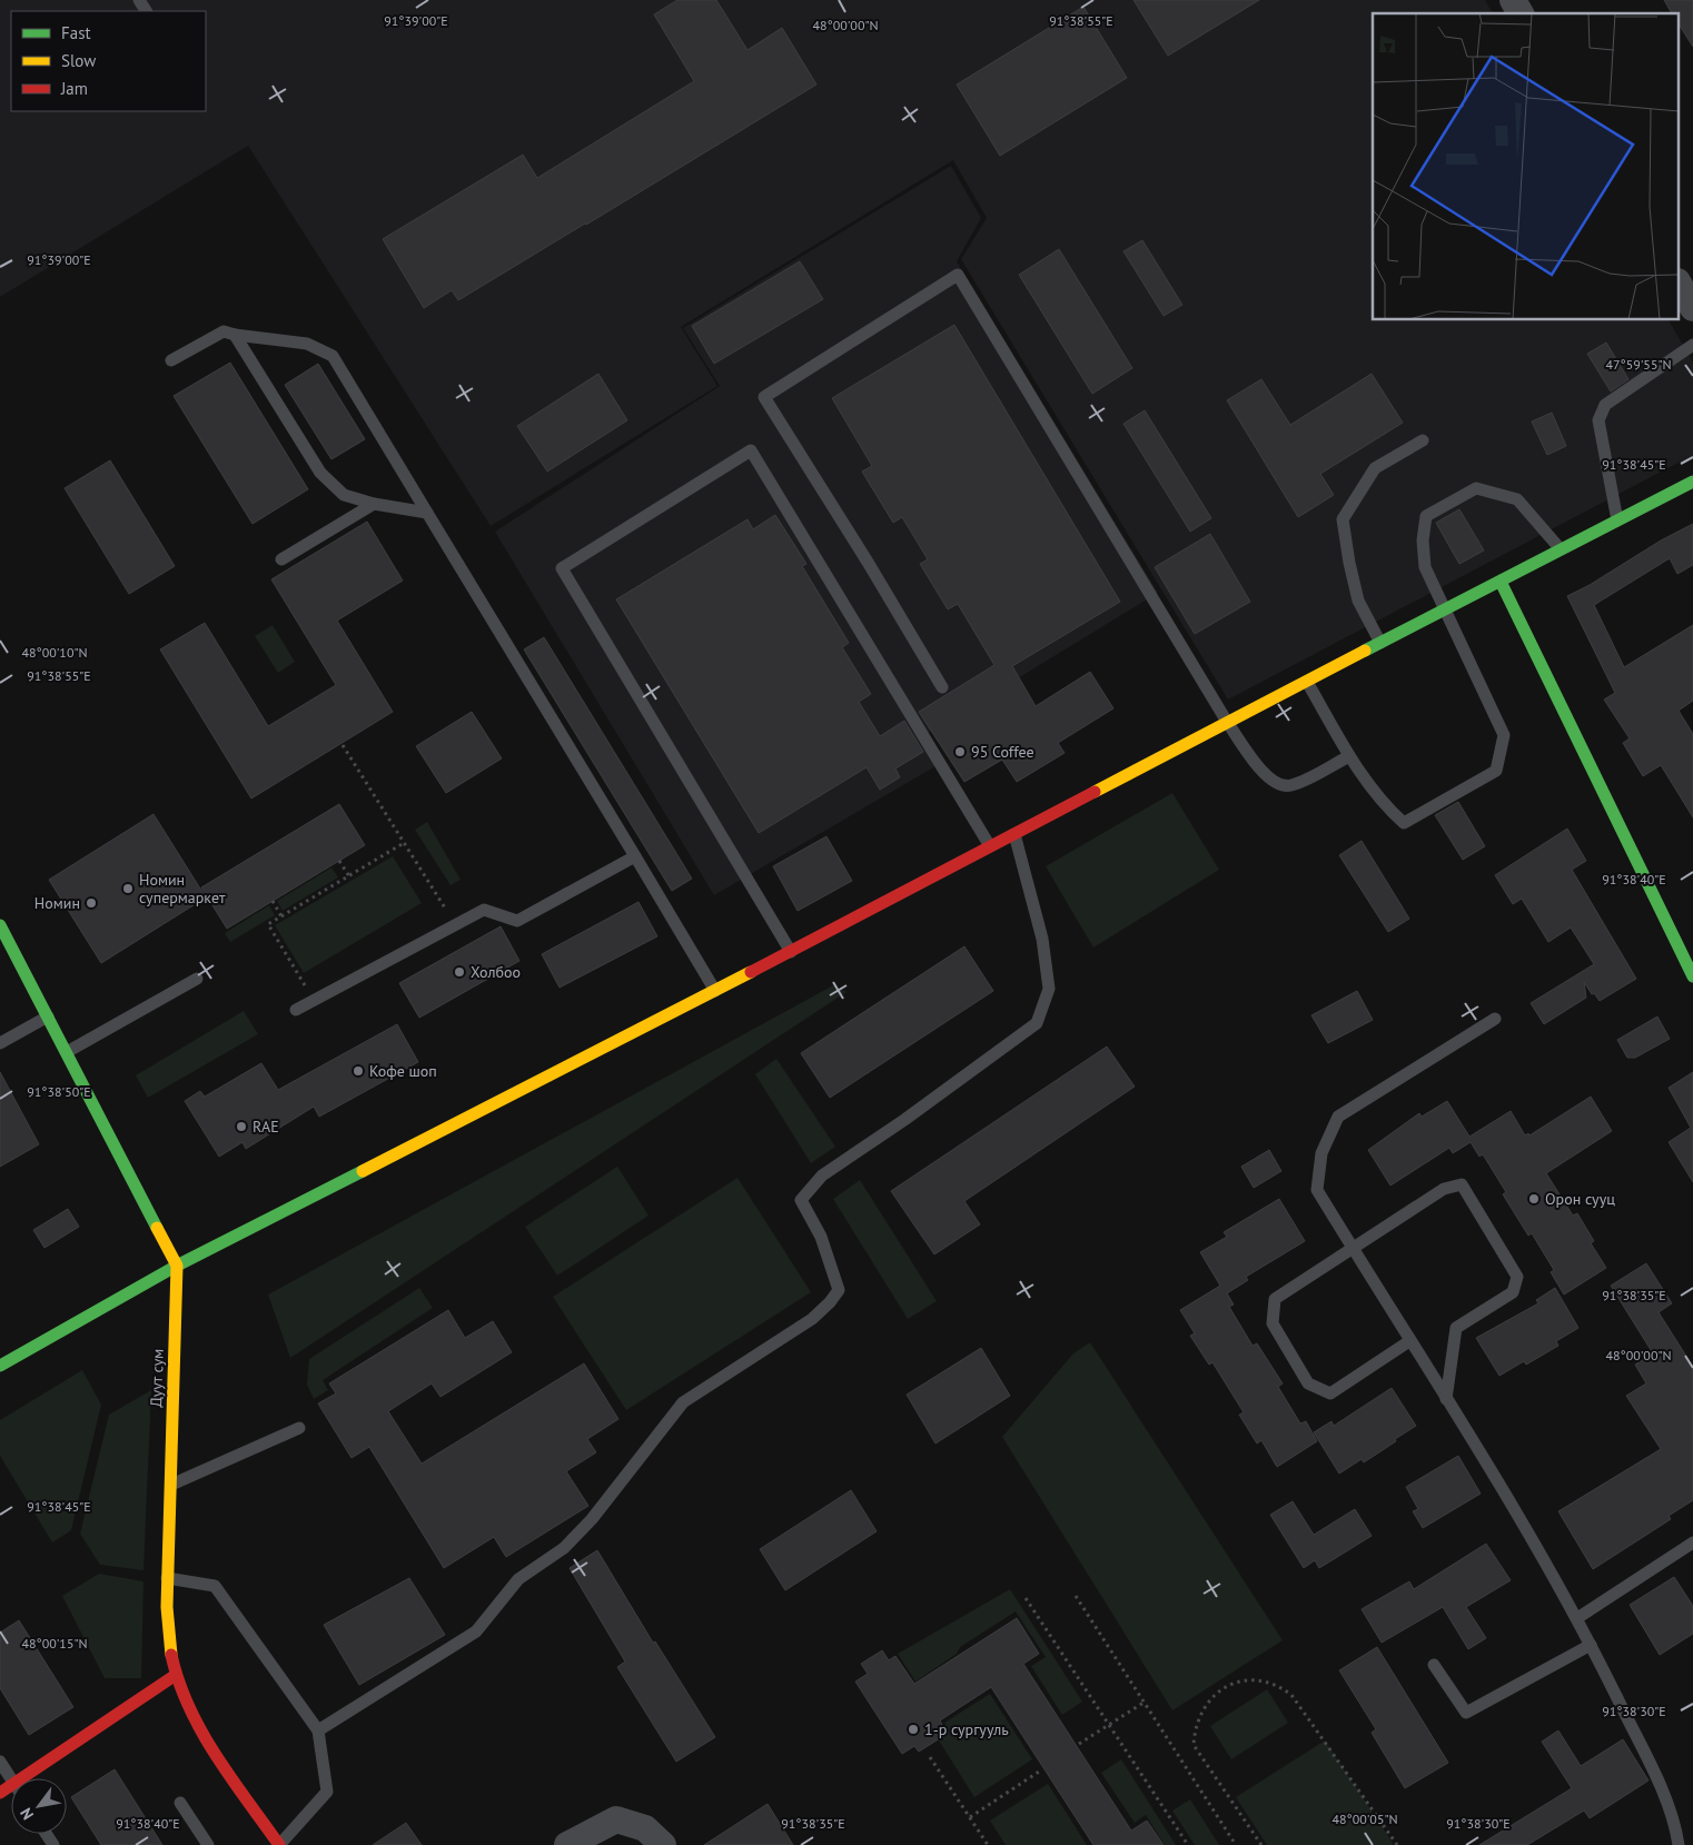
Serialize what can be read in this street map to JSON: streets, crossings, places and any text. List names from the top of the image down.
{
  "streets": {
    "street": ["Дуут сум"]
  },
  "places": [
    "95 Coffee",
    "Номин супермаркет",
    "Номин",
    "Холбоо",
    "Кофе шоп",
    "RAE",
    "Орон сууц",
    "1-р сургууль"
  ],
  "legend": ["Fast", "Slow", "Jam"],
  "north": "bottom left",
  "coordinates": [
    "91°38'55\"E",
    "91°39'00\"E",
    "48°00'00\"N",
    "47°59'55\"N",
    "91°38'45\"E",
    "48°00'10\"N",
    "91°38'40\"E",
    "91°38'50\"E",
    "91°38'35\"E",
    "48°00'15\"N",
    "91°38'30\"E",
    "48°00'05\"N"
  ]
}
